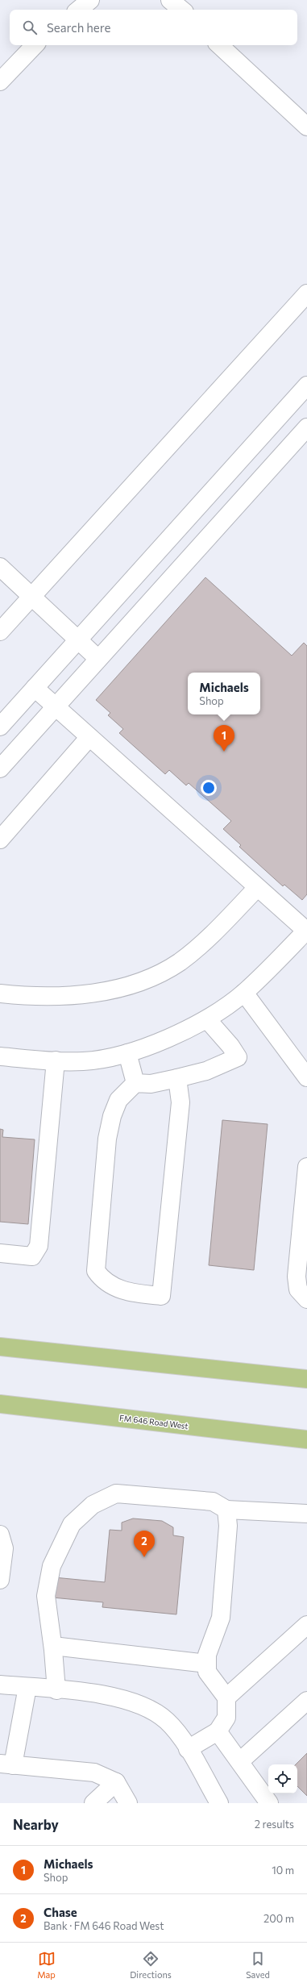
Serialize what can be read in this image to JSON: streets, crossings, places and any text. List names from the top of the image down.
{
  "streets": {
    "main road": ["FM 646 Road West"]
  },
  "page": {
    "search": "Search here",
    "popup": ["Michaels", "Shop"],
    "pins": ["1", "2"],
    "heading": ["Nearby", "2 results"],
    "list": [
      {
        "mark": "1",
        "name": "Michaels",
        "note": "Shop",
        "value": "10 m"
      },
      {
        "mark": "2",
        "name": "Chase",
        "note": "Bank · FM 646 Road West",
        "value": "200 m"
      }
    ],
    "nav": ["Map", "Directions", "Saved"]
  }
}
